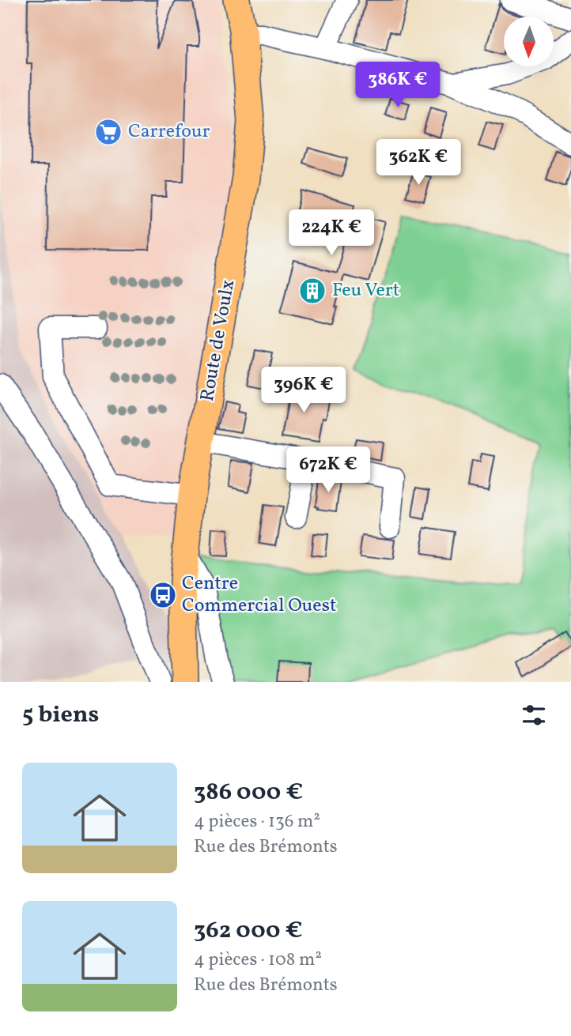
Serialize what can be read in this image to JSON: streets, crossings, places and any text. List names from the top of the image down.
{
  "streets": {
    "main road": ["Route de Voulx"]
  },
  "places": {
    "supermarket": ["Carrefour"],
    "building": ["Feu Vert"],
    "bus stop": ["Centre Commercial Ouest"]
  },
  "north": "bottom",
  "page": {
    "price": [
      "386K €",
      "362K €",
      "224K €",
      "396K €",
      "672K €"
    ],
    "heading": "5 biens",
    "list": [
      {
        "name": "386 000 €",
        "note": "4 pièces · 136 m² · Rue des Brémonts"
      },
      {
        "name": "362 000 €",
        "note": "4 pièces · 108 m² · Rue des Brémonts"
      }
    ]
  }
}
